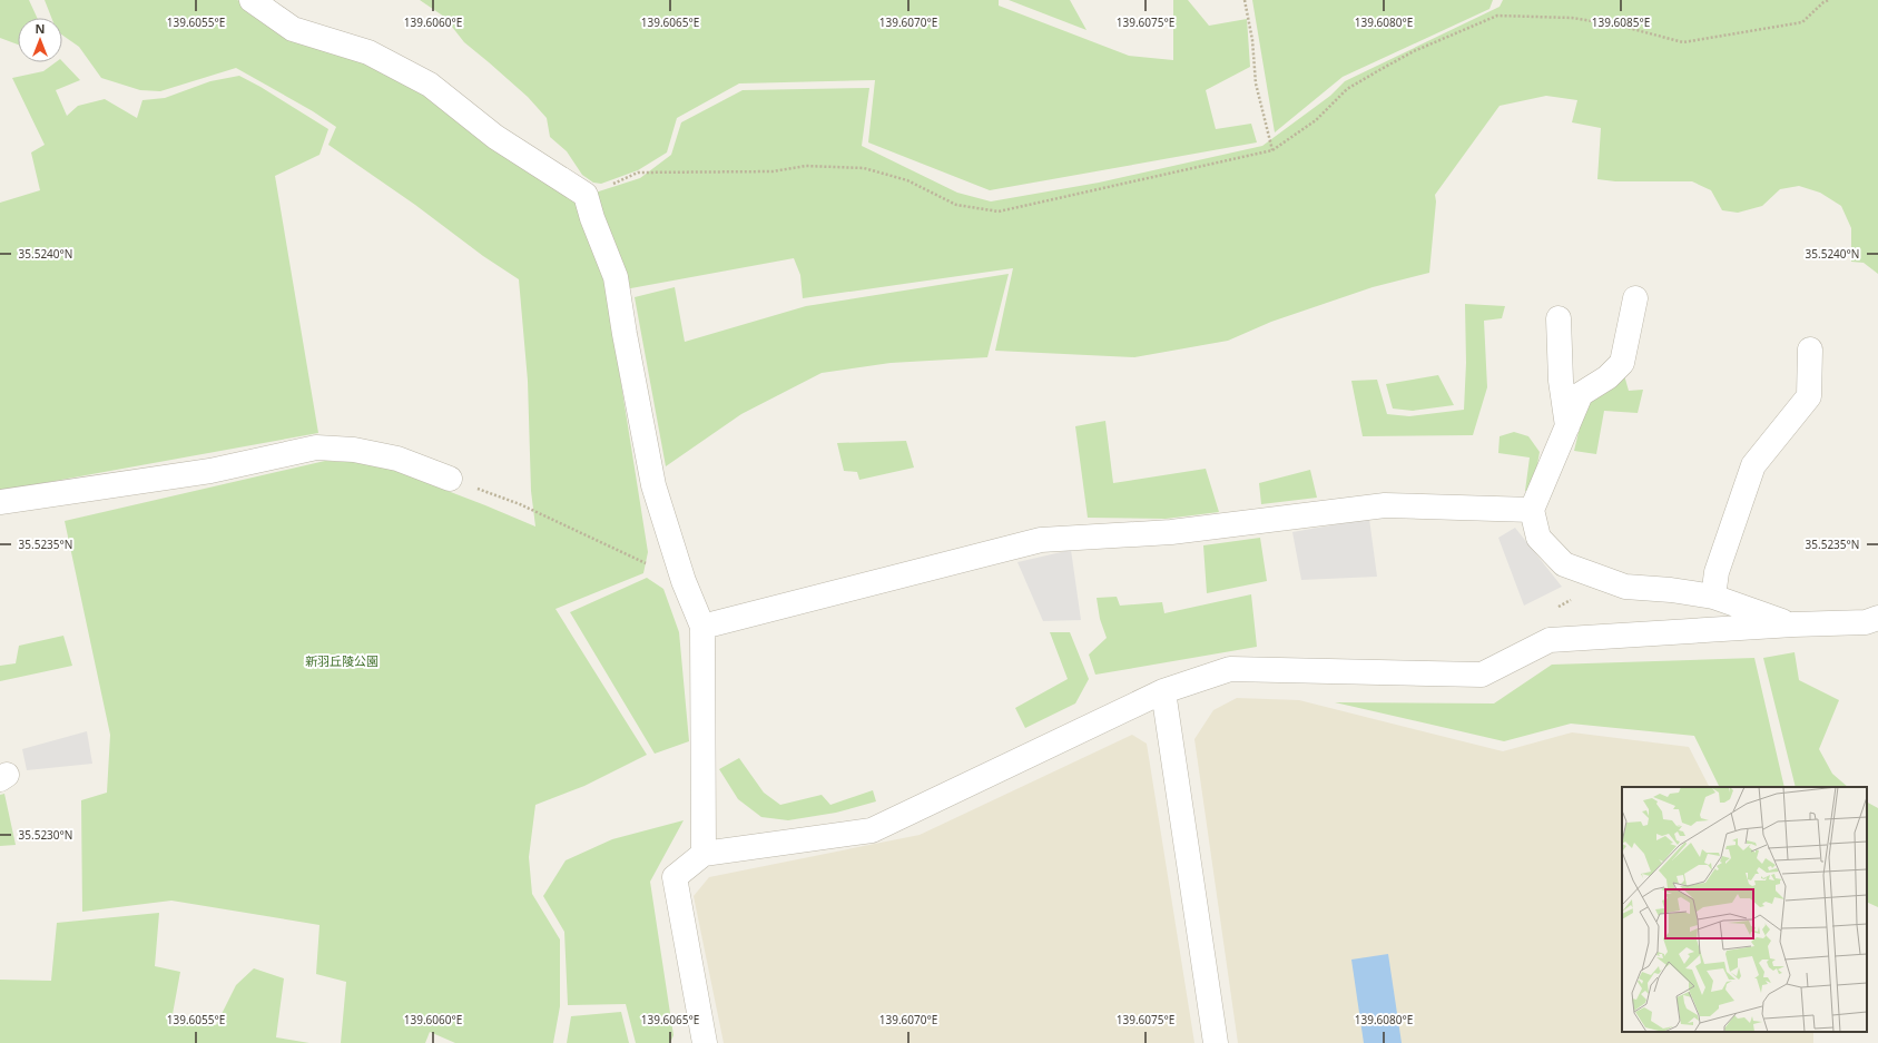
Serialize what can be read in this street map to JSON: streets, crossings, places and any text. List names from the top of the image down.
{
  "parks": ["新羽丘陵公園"],
  "north": "top",
  "coordinates": [
    "139.6055°E",
    "139.6060°E",
    "139.6065°E",
    "139.6070°E",
    "139.6075°E",
    "139.6080°E",
    "139.6085°E",
    "35.5240°N",
    "35.5235°N",
    "35.5230°N"
  ]
}
